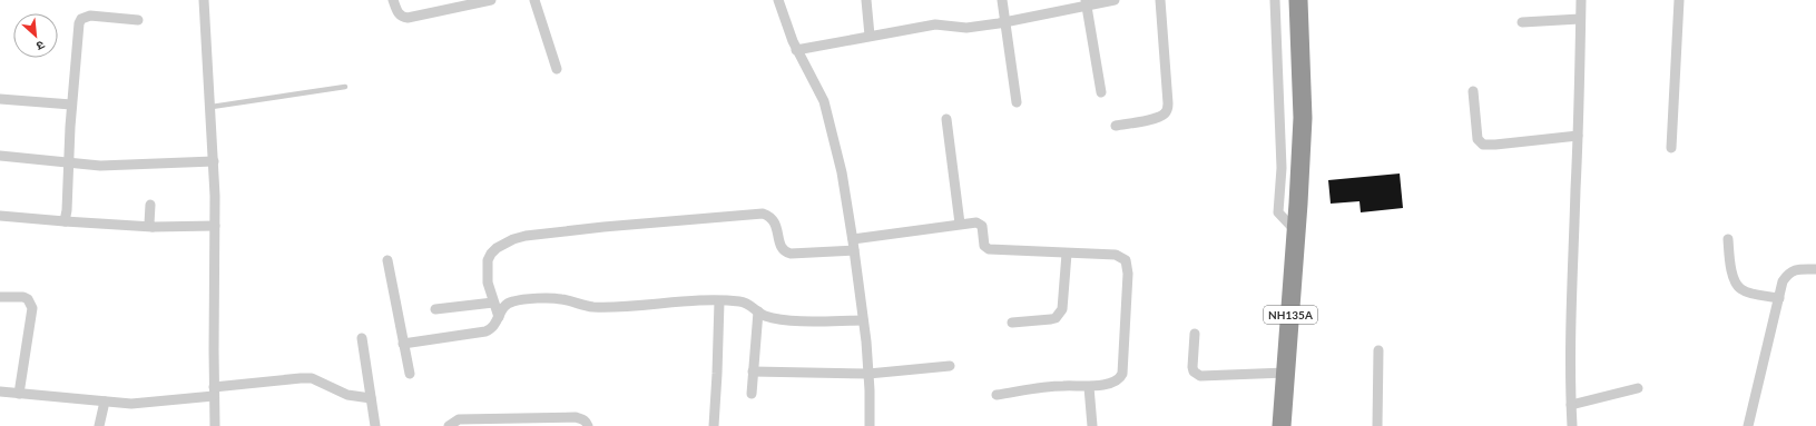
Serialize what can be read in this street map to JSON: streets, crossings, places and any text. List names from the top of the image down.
{
  "streets": {
    "highway": ["NH135A"]
  },
  "north": "bottom right"
}
